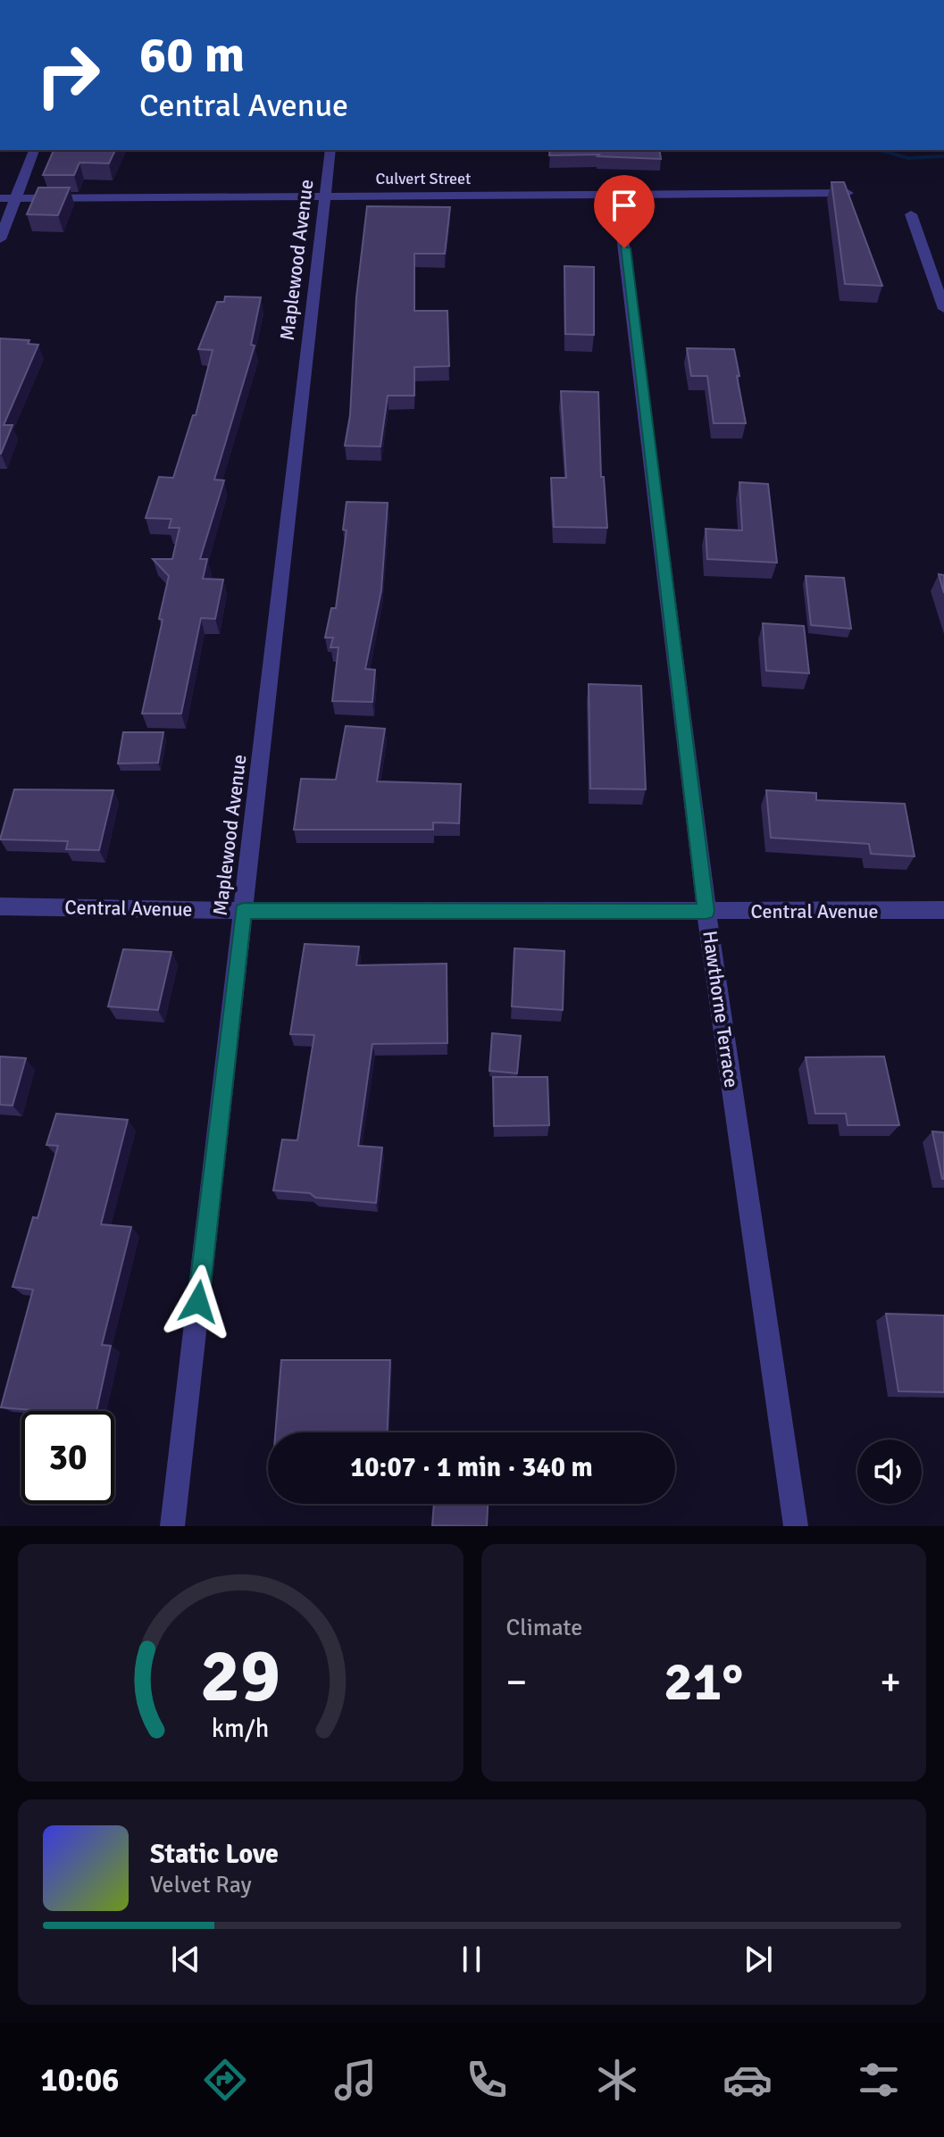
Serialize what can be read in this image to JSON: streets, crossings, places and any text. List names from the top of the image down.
{
  "streets": {
    "street": [
      "Culvert Street",
      "Maplewood Avenue",
      "Central Avenue",
      "Hawthorne Terrace"
    ]
  },
  "crossings": [
    ["Culvert Street", "Maplewood Avenue"],
    ["Culvert Street", "Hawthorne Terrace"],
    ["Maplewood Avenue", "Central Avenue"],
    ["Central Avenue", "Hawthorne Terrace"]
  ],
  "page": {
    "turn": ["60 m", "Central Avenue"],
    "limit": "30",
    "trip": "10:07 · 1 min · 340 m",
    "tile": "Climate",
    "heat": ["−", "21°", "+"],
    "song": ["Static Love", "Velvet Ray"],
    "tabs": "10:06",
    "gauge": ["29", "km/h"]
  }
}
